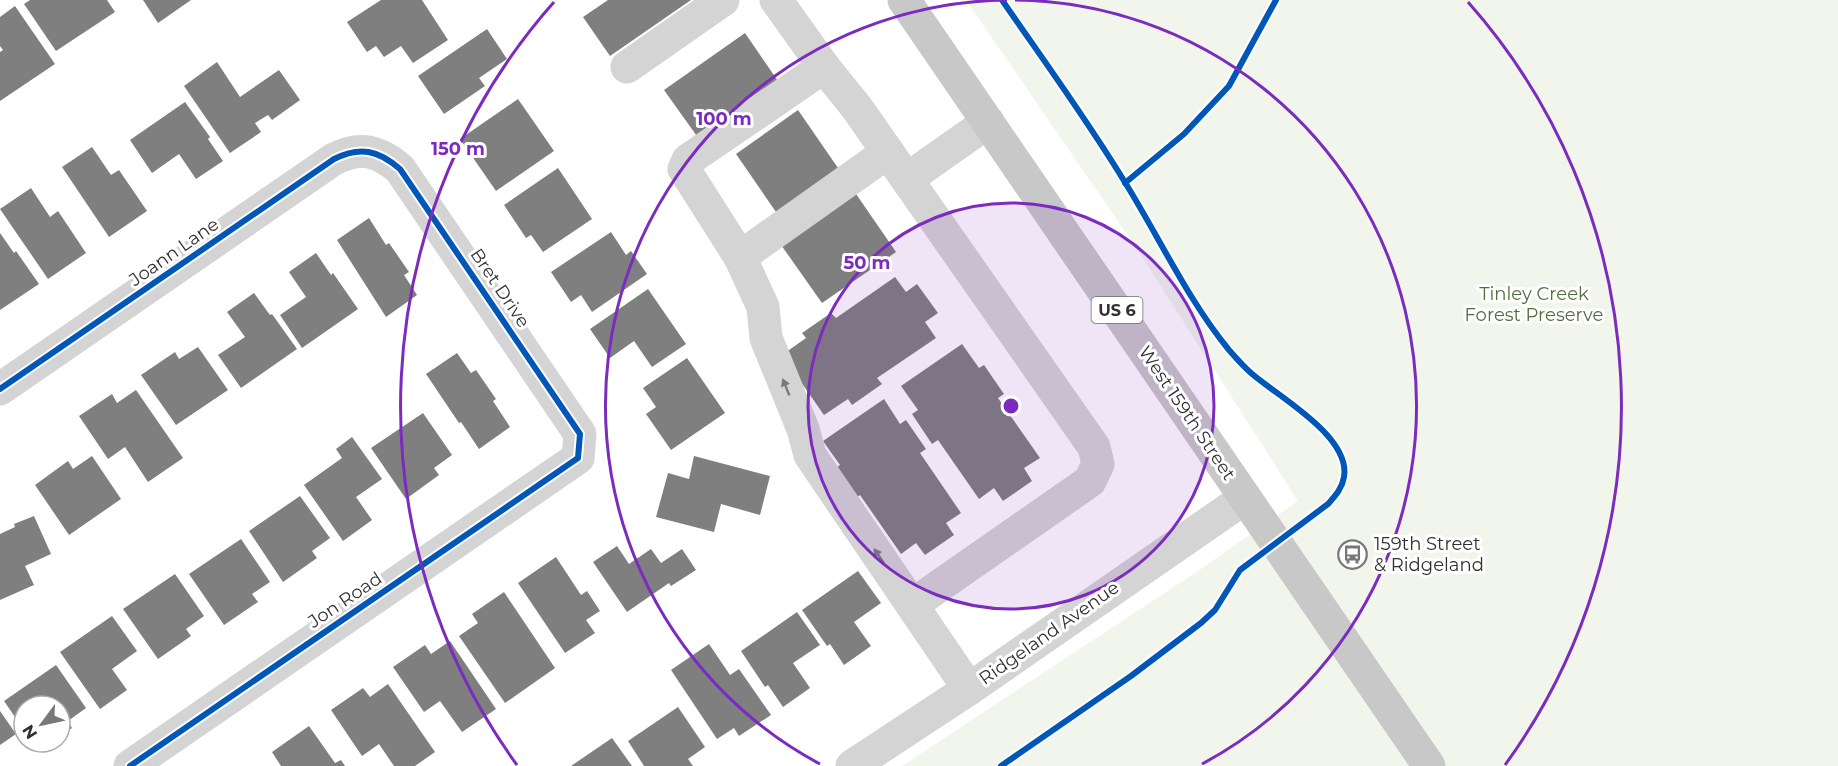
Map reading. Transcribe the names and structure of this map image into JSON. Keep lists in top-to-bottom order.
{
  "streets": {
    "main road": ["US 6", "West 159th Street"],
    "street": [
      "Joann Lane",
      "Bret Drive",
      "Jon Road",
      "Ridgeland Avenue"
    ]
  },
  "crossings": [
    ["Joann Lane", "Bret Drive"],
    ["Bret Drive", "Jon Road"],
    ["West 159th Street", "Ridgeland Avenue"]
  ],
  "parks": ["Tinley Creek Forest Preserve"],
  "places": {
    "bus stop": ["159th Street & Ridgeland"]
  },
  "north": "bottom left",
  "rings": ["100 m", "150 m", "50 m"]
}
